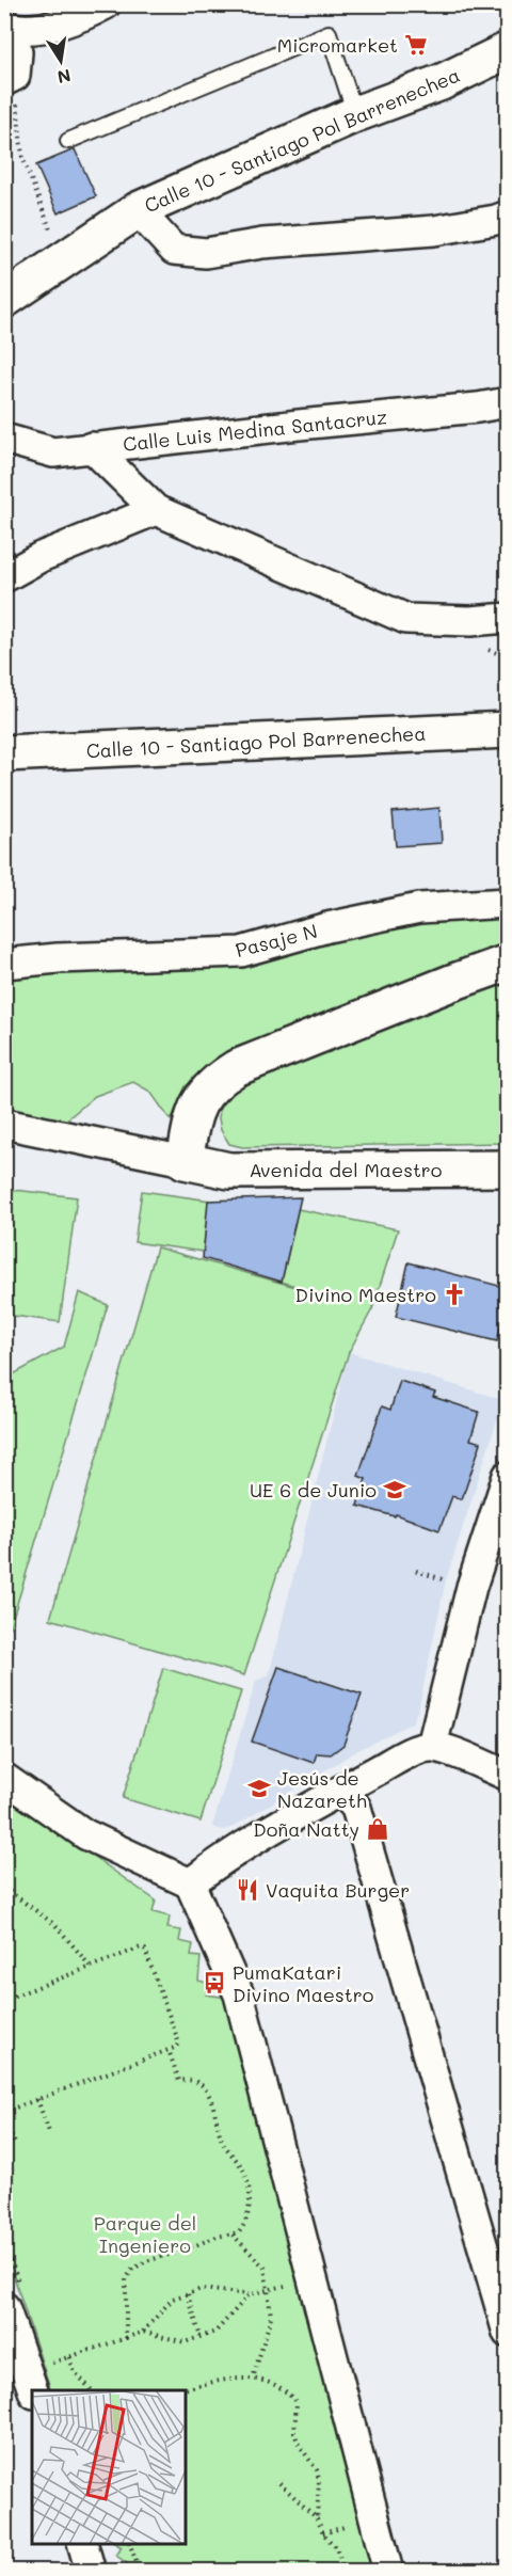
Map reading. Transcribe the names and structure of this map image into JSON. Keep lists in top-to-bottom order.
{
  "streets": {
    "main road": ["Calle 10 - Santiago Pol Barrenechea", "Avenida del Maestro"],
    "street": ["Calle Luis Medina Santacruz", "Pasaje N"]
  },
  "parks": ["Parque del Ingeniero"],
  "places": {
    "supermarket": ["Micromarket"],
    "church": ["Divino Maestro"],
    "school or university": ["UE 6 de Junio", "Jesús de Nazareth"],
    "shop": ["Doña Natty"],
    "restaurant": ["Vaquita Burger"],
    "bus stop": ["PumaKatari Divino Maestro"]
  },
  "north": "bottom"
}
